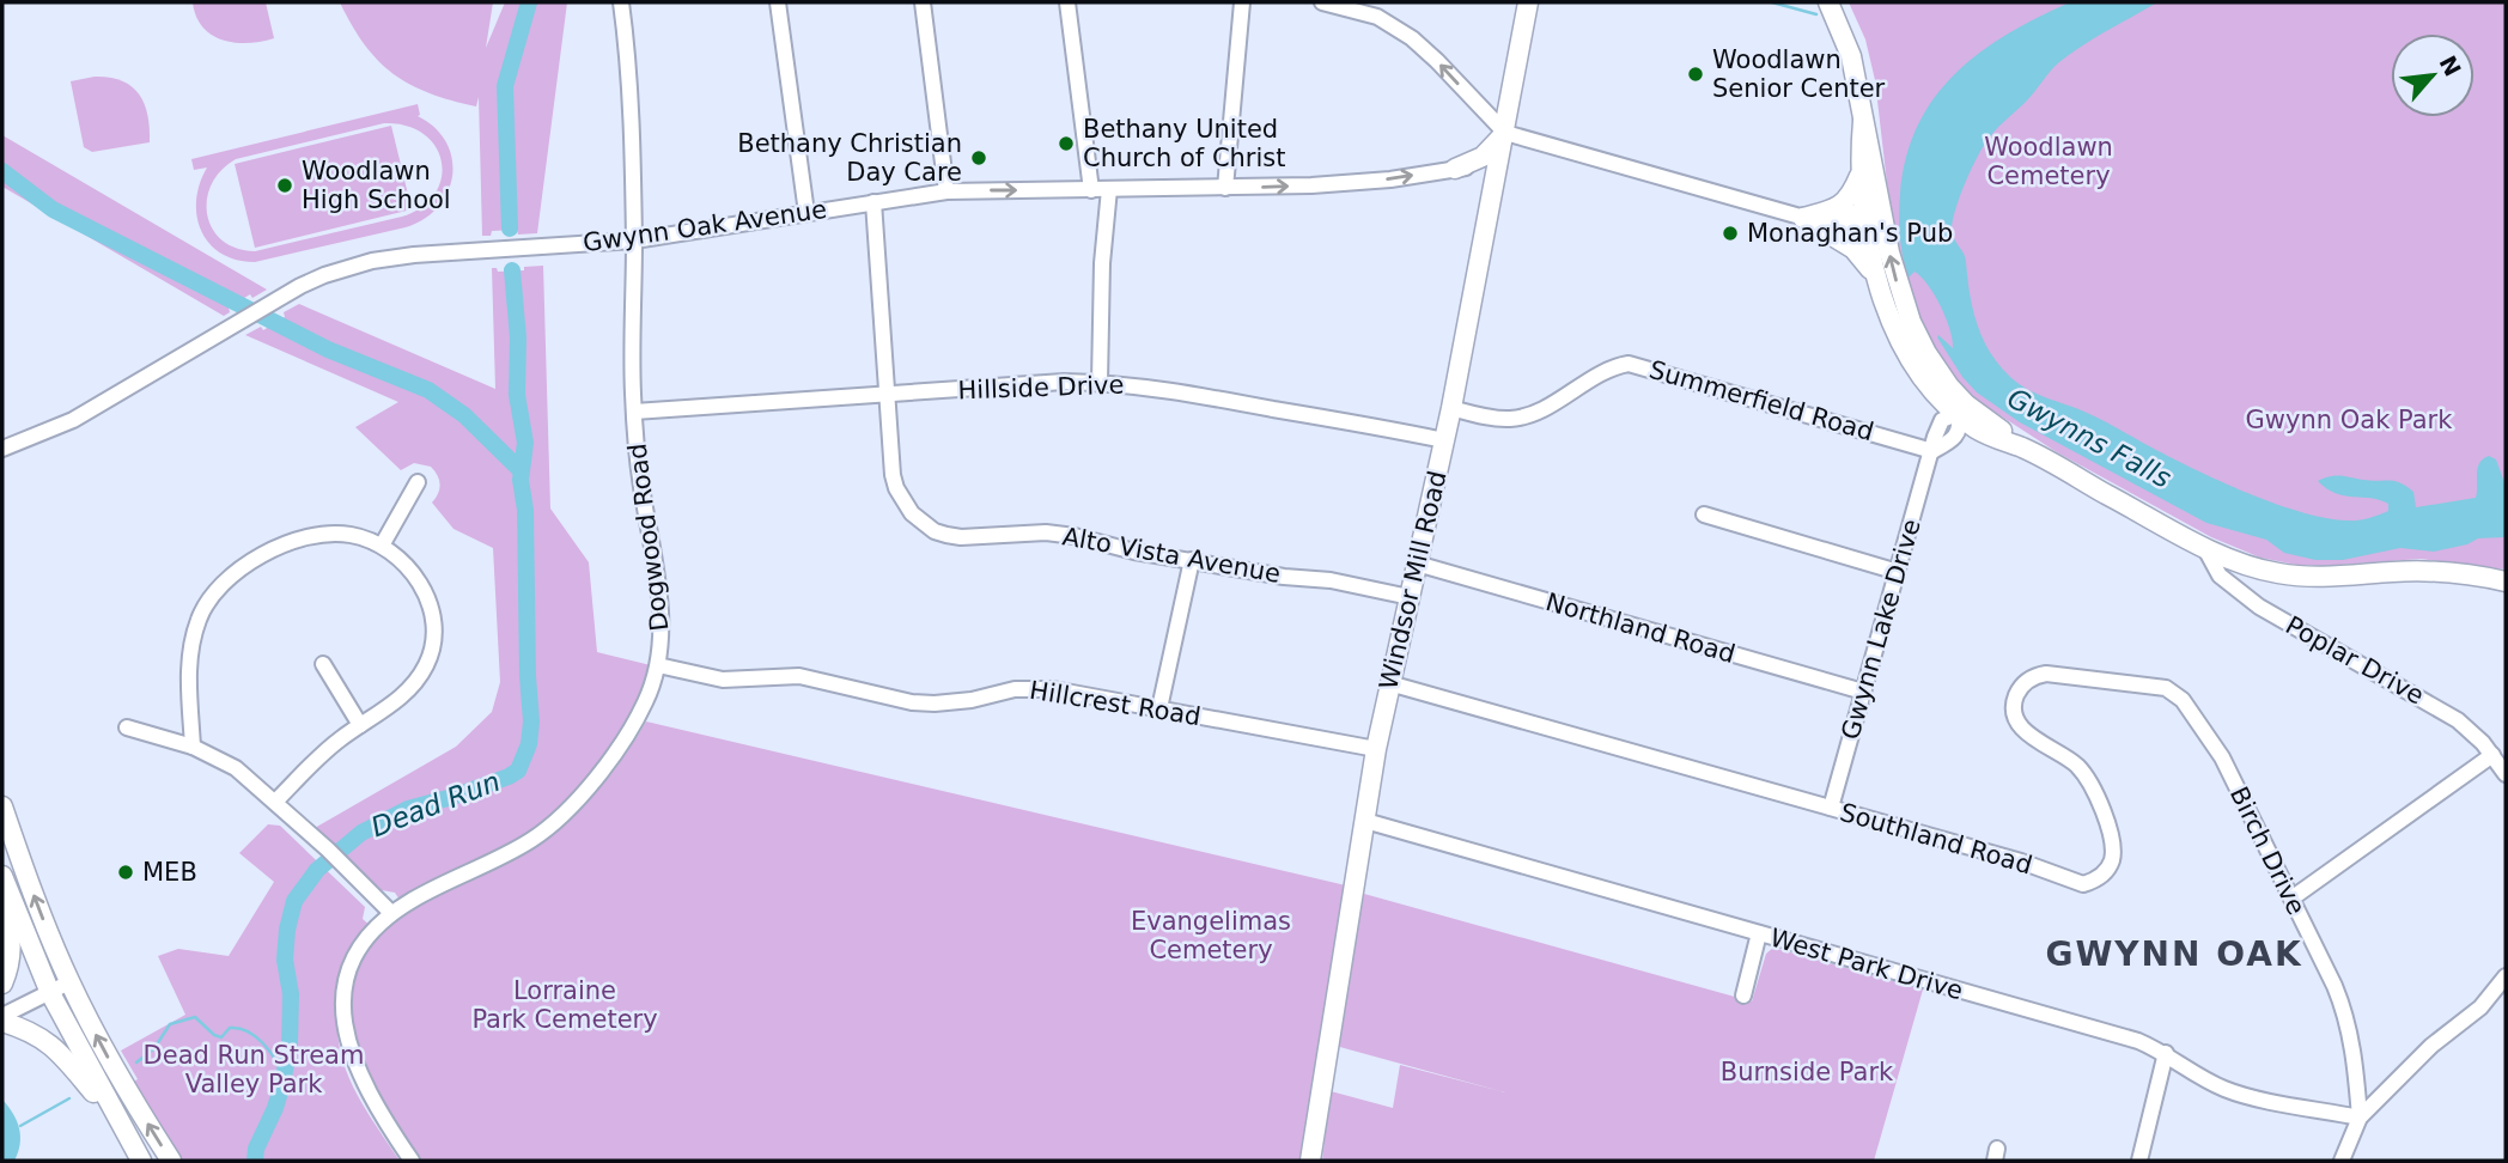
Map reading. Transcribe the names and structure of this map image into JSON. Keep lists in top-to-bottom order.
{
  "streets": {
    "main road": ["Windsor Mill Road"],
    "street": [
      "Gwynn Oak Avenue",
      "Hillside Drive",
      "Summerfield Road",
      "Dogwood Road",
      "Alto Vista Avenue",
      "Northland Road",
      "Gwynn Lake Drive",
      "Poplar Drive",
      "Hillcrest Road",
      "Southland Road",
      "Birch Drive",
      "West Park Drive"
    ]
  },
  "crossings": [
    ["Gwynn Oak Avenue", "Dogwood Road"],
    ["Gwynn Oak Avenue", "Alto Vista Avenue"],
    ["Gwynn Oak Avenue", "Windsor Mill Road"],
    ["Hillside Drive", "Dogwood Road"],
    ["Hillside Drive", "Alto Vista Avenue"],
    ["Hillside Drive", "Windsor Mill Road"],
    ["Summerfield Road", "Windsor Mill Road"],
    ["Summerfield Road", "Gwynn Lake Drive"],
    ["Dogwood Road", "Hillcrest Road"],
    ["Alto Vista Avenue", "Windsor Mill Road"],
    ["Windsor Mill Road", "Northland Road"],
    ["Windsor Mill Road", "Hillcrest Road"],
    ["Windsor Mill Road", "Southland Road"],
    ["Windsor Mill Road", "West Park Drive"],
    ["Northland Road", "Gwynn Lake Drive"],
    ["Gwynn Lake Drive", "Southland Road"],
    ["Southland Road", "Birch Drive"],
    ["Birch Drive", "West Park Drive"]
  ],
  "districts": ["GWYNN OAK"],
  "water": ["Gwynns Falls", "Dead Run"],
  "parks": [
    "Woodlawn Cemetery",
    "Gwynn Oak Park",
    "Evangelimas Cemetery",
    "Lorraine Park Cemetery",
    "Dead Run Stream Valley Park",
    "Burnside Park"
  ],
  "places": [
    "Woodlawn Senior Center",
    "Bethany United Church of Christ",
    "Bethany Christian Day Care",
    "Woodlawn High School",
    "Monaghan's Pub",
    "MEB"
  ],
  "north": "top right"
}
